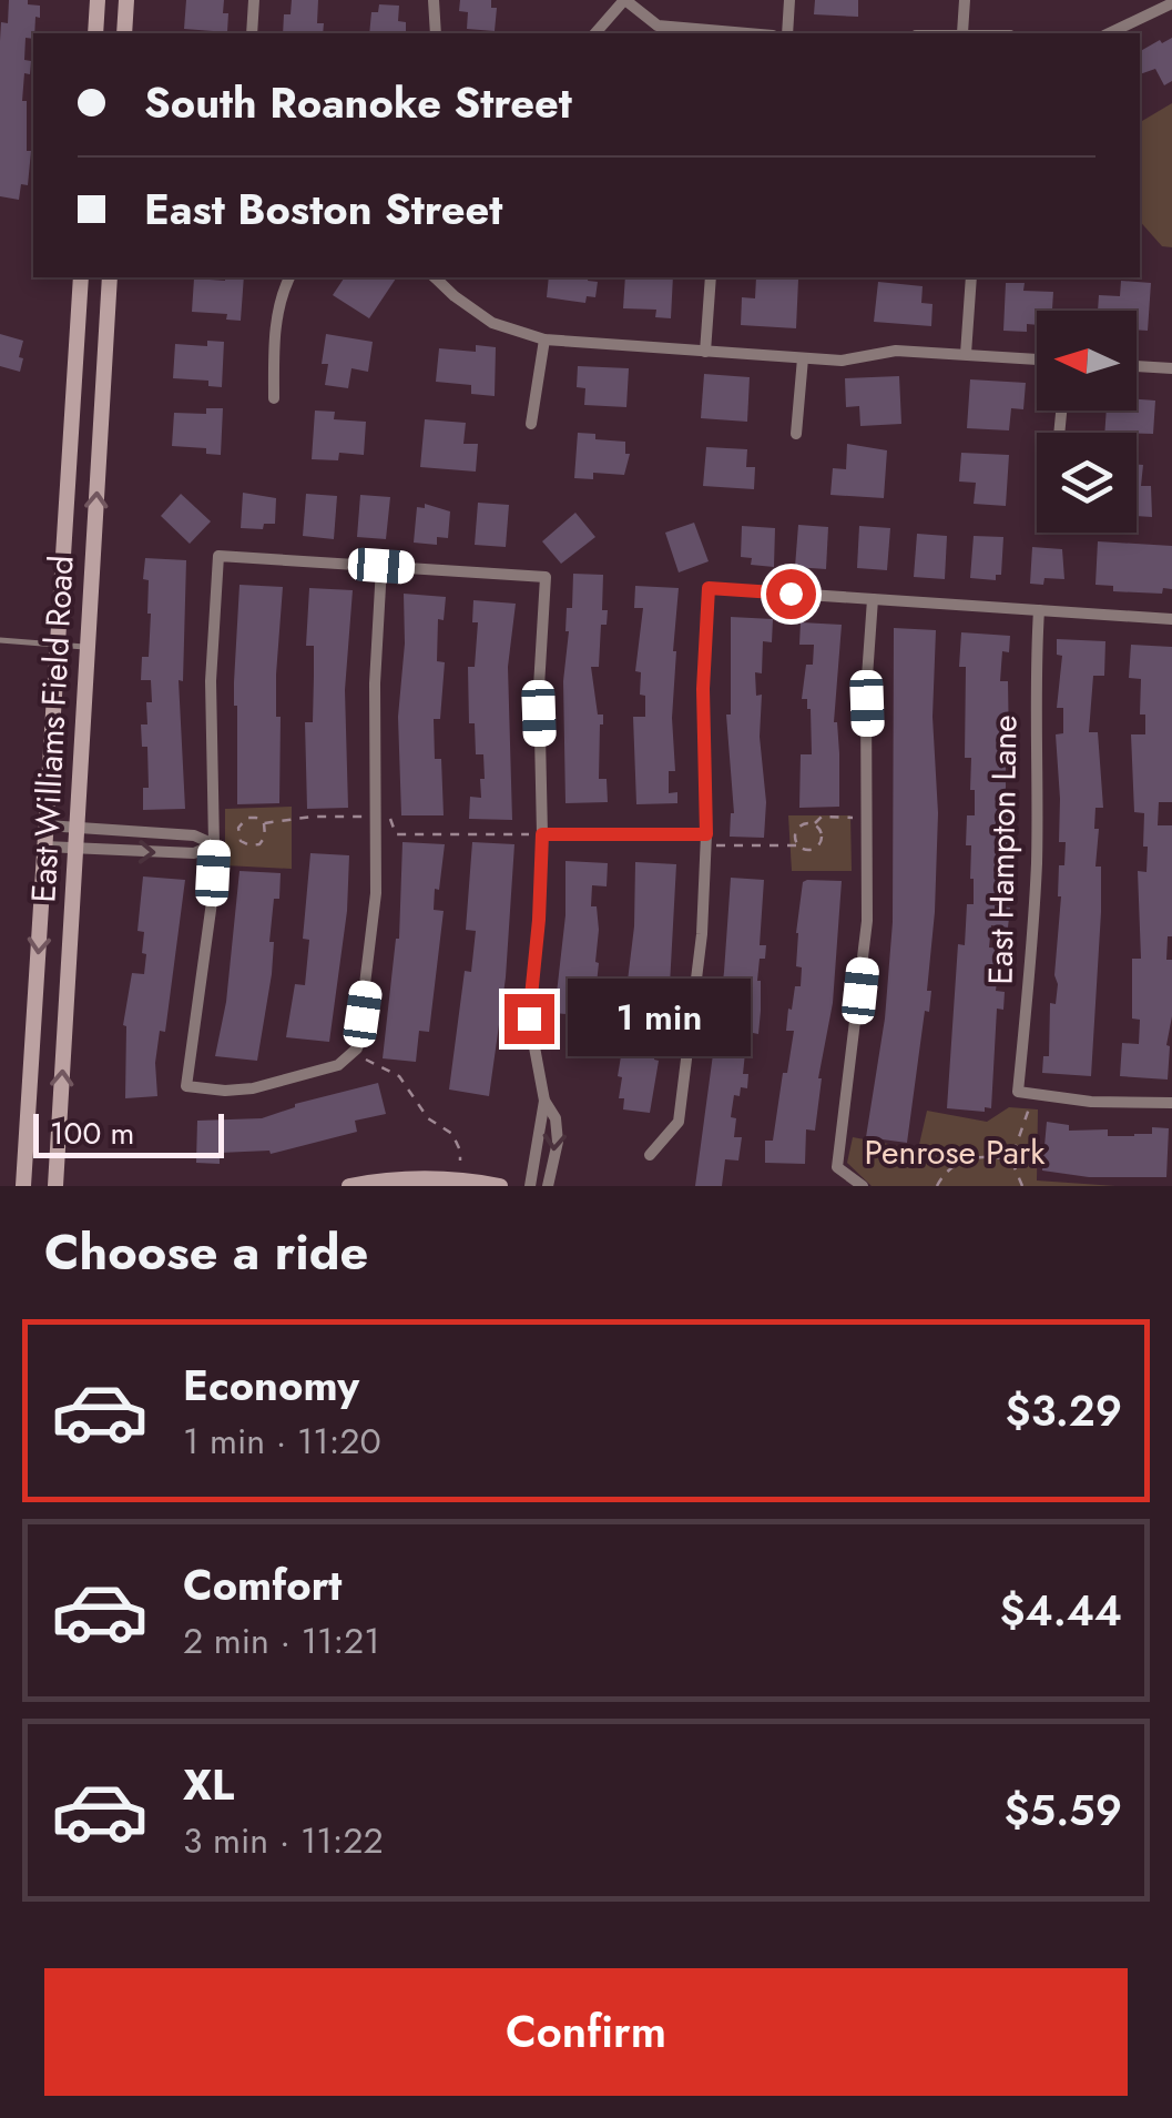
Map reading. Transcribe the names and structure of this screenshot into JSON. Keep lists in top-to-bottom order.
{
  "streets": {
    "main road": ["East Williams Field Road"],
    "street": ["East Hampton Lane"]
  },
  "parks": ["Penrose Park"],
  "scale_bar": "100 m",
  "north": "left",
  "page": {
    "banner": ["South Roanoke Street", "East Boston Street"],
    "bubble": "1 min",
    "scale": "100 m",
    "heading": "Choose a ride",
    "list": [
      {
        "name": "Economy",
        "note": "1 min · 11:20",
        "value": "$3.29"
      },
      {
        "name": "Comfort",
        "note": "2 min · 11:21",
        "value": "$4.44"
      },
      {
        "name": "XL",
        "note": "3 min · 11:22",
        "value": "$5.59"
      }
    ],
    "buttons": "Confirm"
  }
}
